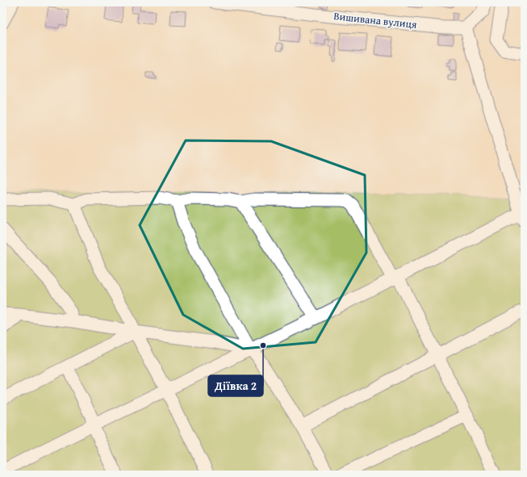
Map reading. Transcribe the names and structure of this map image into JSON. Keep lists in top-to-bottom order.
{
  "streets": {
    "street": ["Вишивана вулиця"]
  },
  "places": ["Діївка 2"]
}
